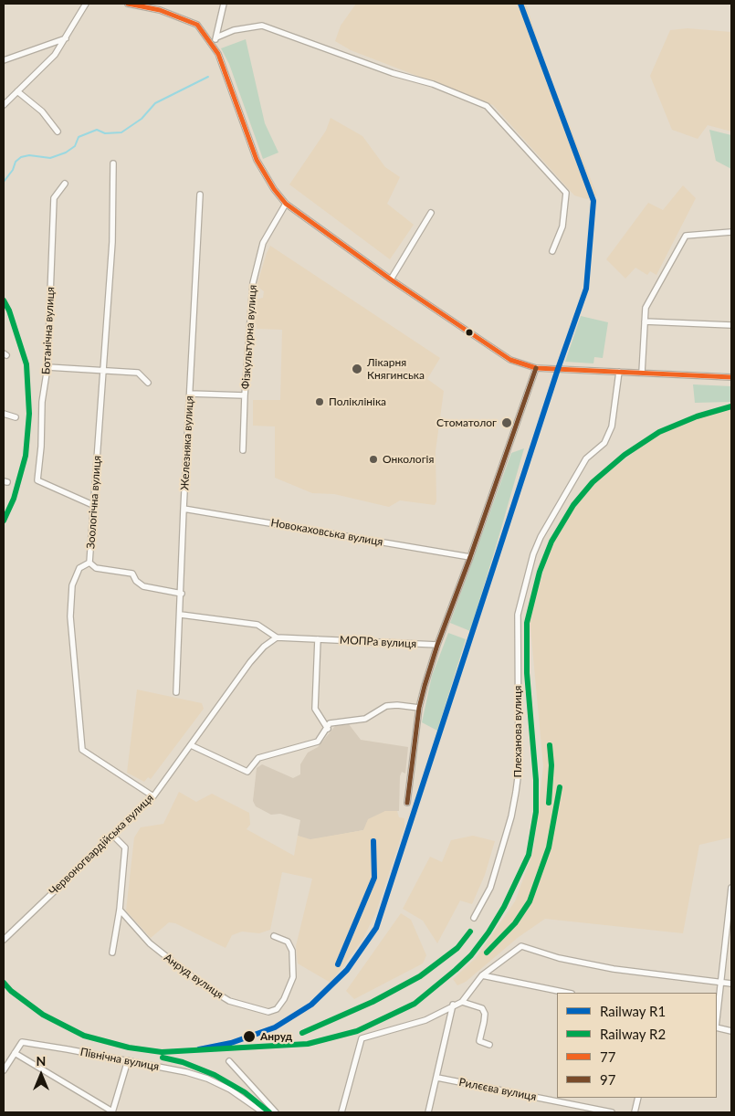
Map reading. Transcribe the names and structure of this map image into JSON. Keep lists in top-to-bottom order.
{
  "streets": {
    "street": [
      "Ботанічна вулиця",
      "Фізкультурна вулиця",
      "Железняка вулиця",
      "Зоологічна вулиця",
      "Новокаховська вулиця",
      "МОПРа вулиця",
      "Плеханова вулиця",
      "Червоногвардійська вулиця",
      "Анруд вулиця",
      "Північна вулиця",
      "Рилєєва вулиця"
    ]
  },
  "crossings": [
    ["Ботанічна вулиця", "Зоологічна вулиця"],
    ["Железняка вулиця", "Новокаховська вулиця"],
    ["Железняка вулиця", "МОПРа вулиця"],
    ["Зоологічна вулиця", "Червоногвардійська вулиця"],
    ["МОПРа вулиця", "Червоногвардійська вулиця"]
  ],
  "places": [
    "Лікарня Княгинська",
    "Поліклініка",
    "Стоматолог",
    "Онкологія",
    "Анруд"
  ],
  "lines": [
    "rail line R1",
    "transit line 77",
    "rail line R2",
    "transit line 97"
  ],
  "legend": [
    "Railway R1",
    "Railway R2",
    "77",
    "97"
  ],
  "north": "top"
}
